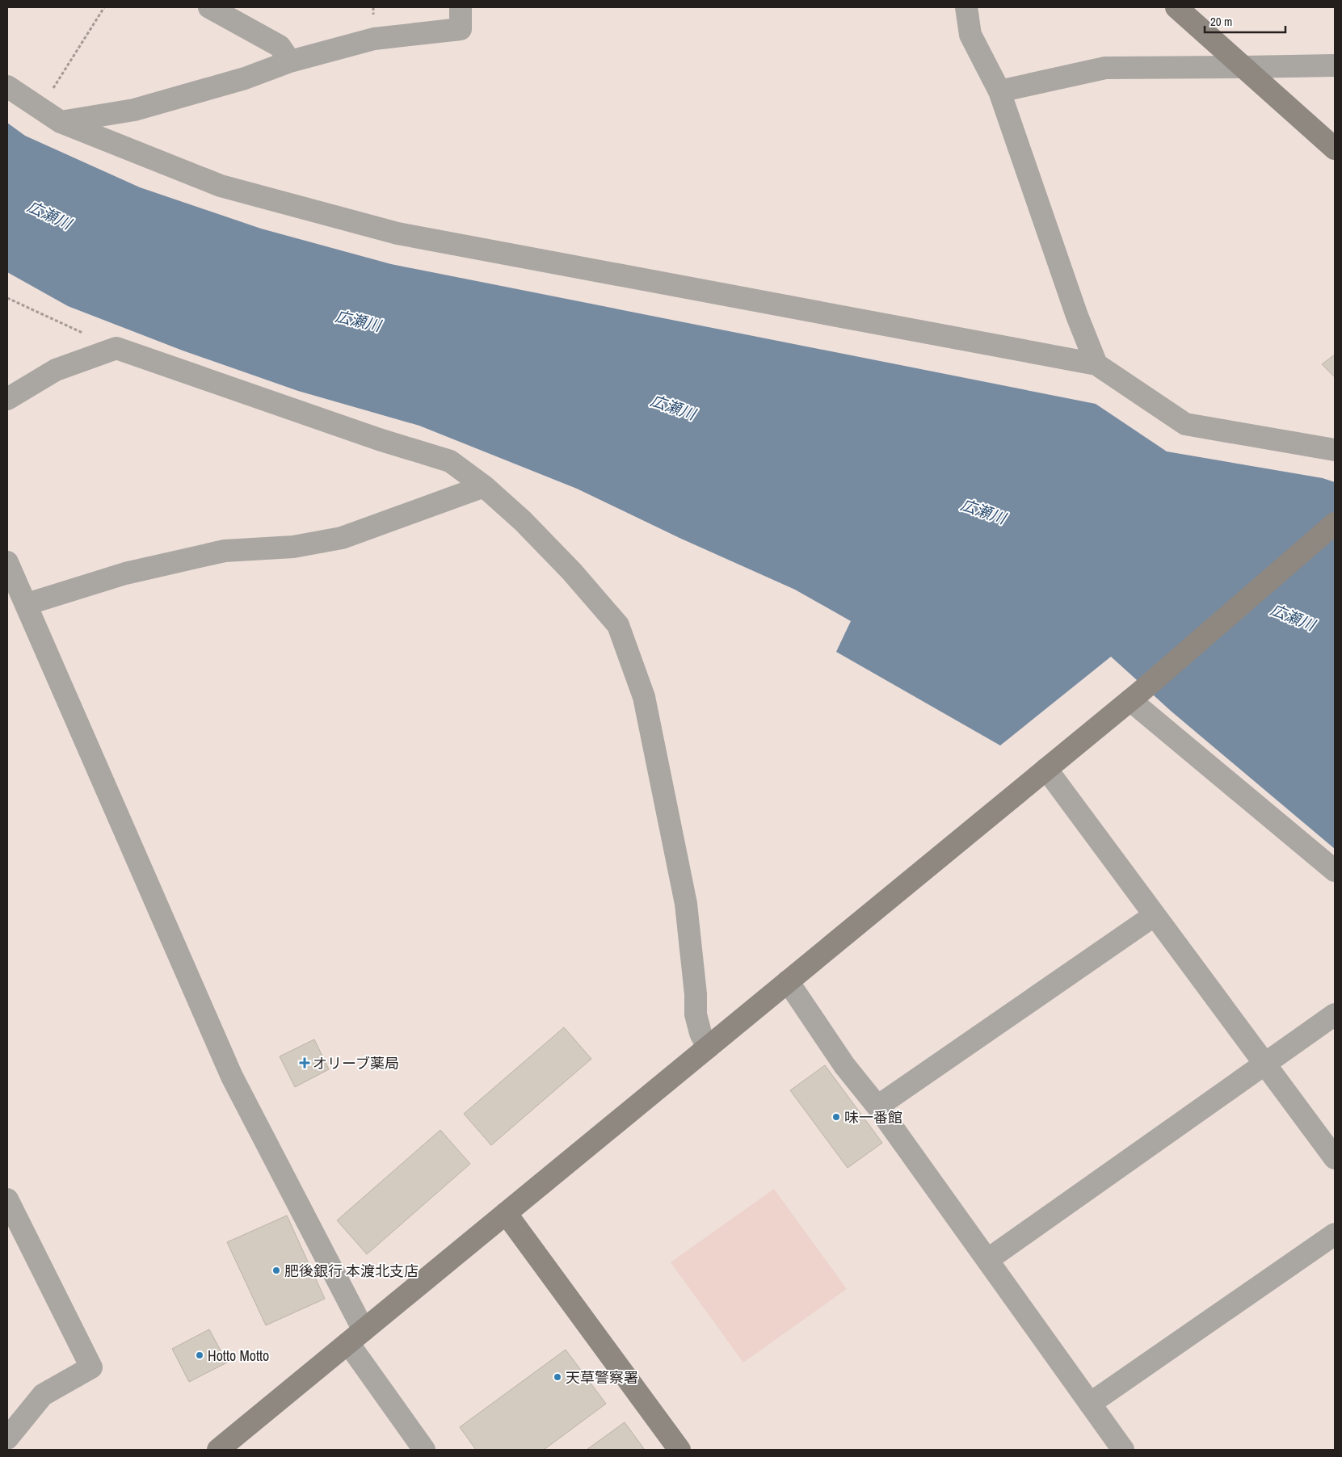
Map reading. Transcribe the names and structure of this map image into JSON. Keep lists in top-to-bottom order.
{
  "water": ["広瀬川"],
  "places": {
    "health": ["オリーブ薬局"],
    "other": [
      "味一番館",
      "肥後銀行 本渡北支店",
      "Hotto Motto",
      "天草警察署"
    ]
  },
  "scale_bar": "20 m"
}
